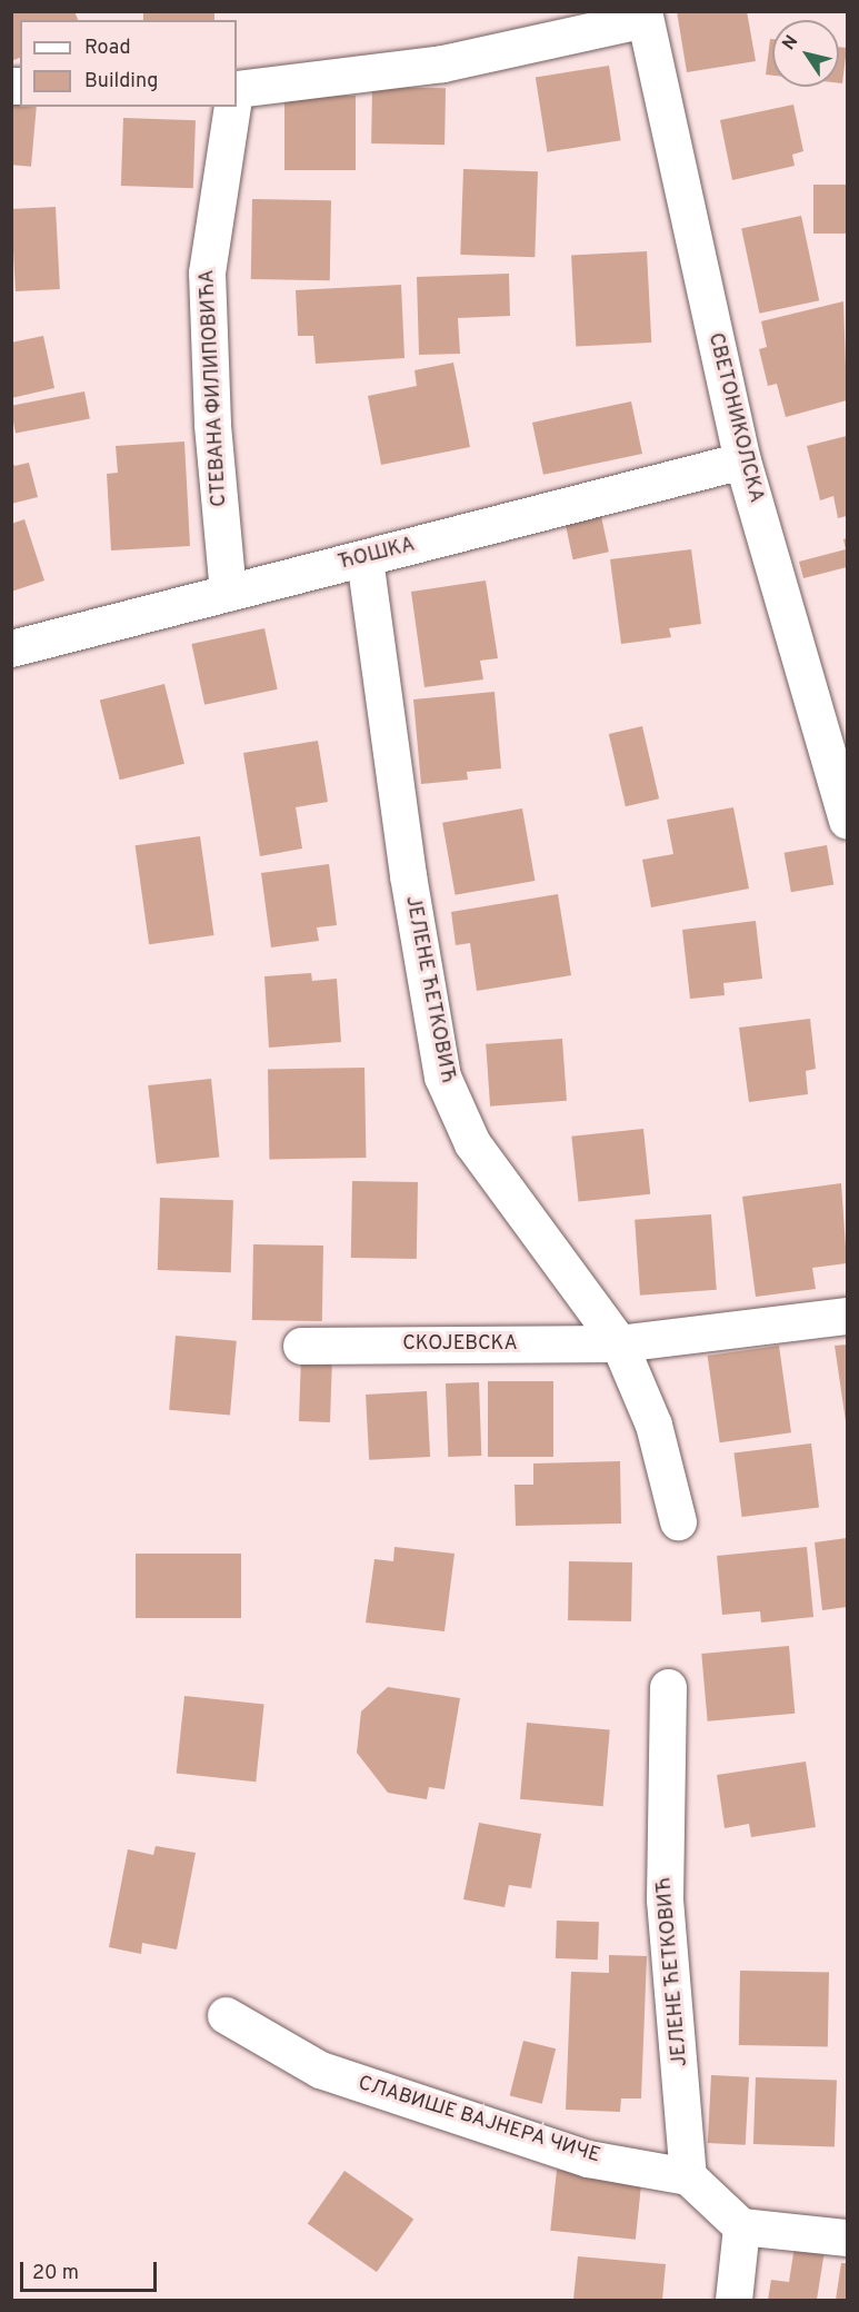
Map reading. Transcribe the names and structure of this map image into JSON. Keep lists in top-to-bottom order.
{
  "streets": {
    "street": [
      "СТЕВАНА ФИЛИПОВИЋА",
      "СВЕТОНИКОЛСКА",
      "ЋОШКА",
      "ЈЕЛЕНЕ ЋЕТКОВИЋ",
      "СКОЈЕВСКА",
      "СЛАВИШЕ ВАЈНЕРА ЧИЧЕ"
    ]
  },
  "crossings": [
    ["СТЕВАНА ФИЛИПОВИЋА", "ЋОШКА"],
    ["СВЕТОНИКОЛСКА", "ЋОШКА"],
    ["ЋОШКА", "ЈЕЛЕНЕ ЋЕТКОВИЋ"],
    ["ЈЕЛЕНЕ ЋЕТКОВИЋ", "СКОЈЕВСКА"],
    ["ЈЕЛЕНЕ ЋЕТКОВИЋ", "СЛАВИШЕ ВАЈНЕРА ЧИЧЕ"]
  ],
  "legend": ["Road", "Building"],
  "scale_bar": "20 m",
  "north": "top left"
}
